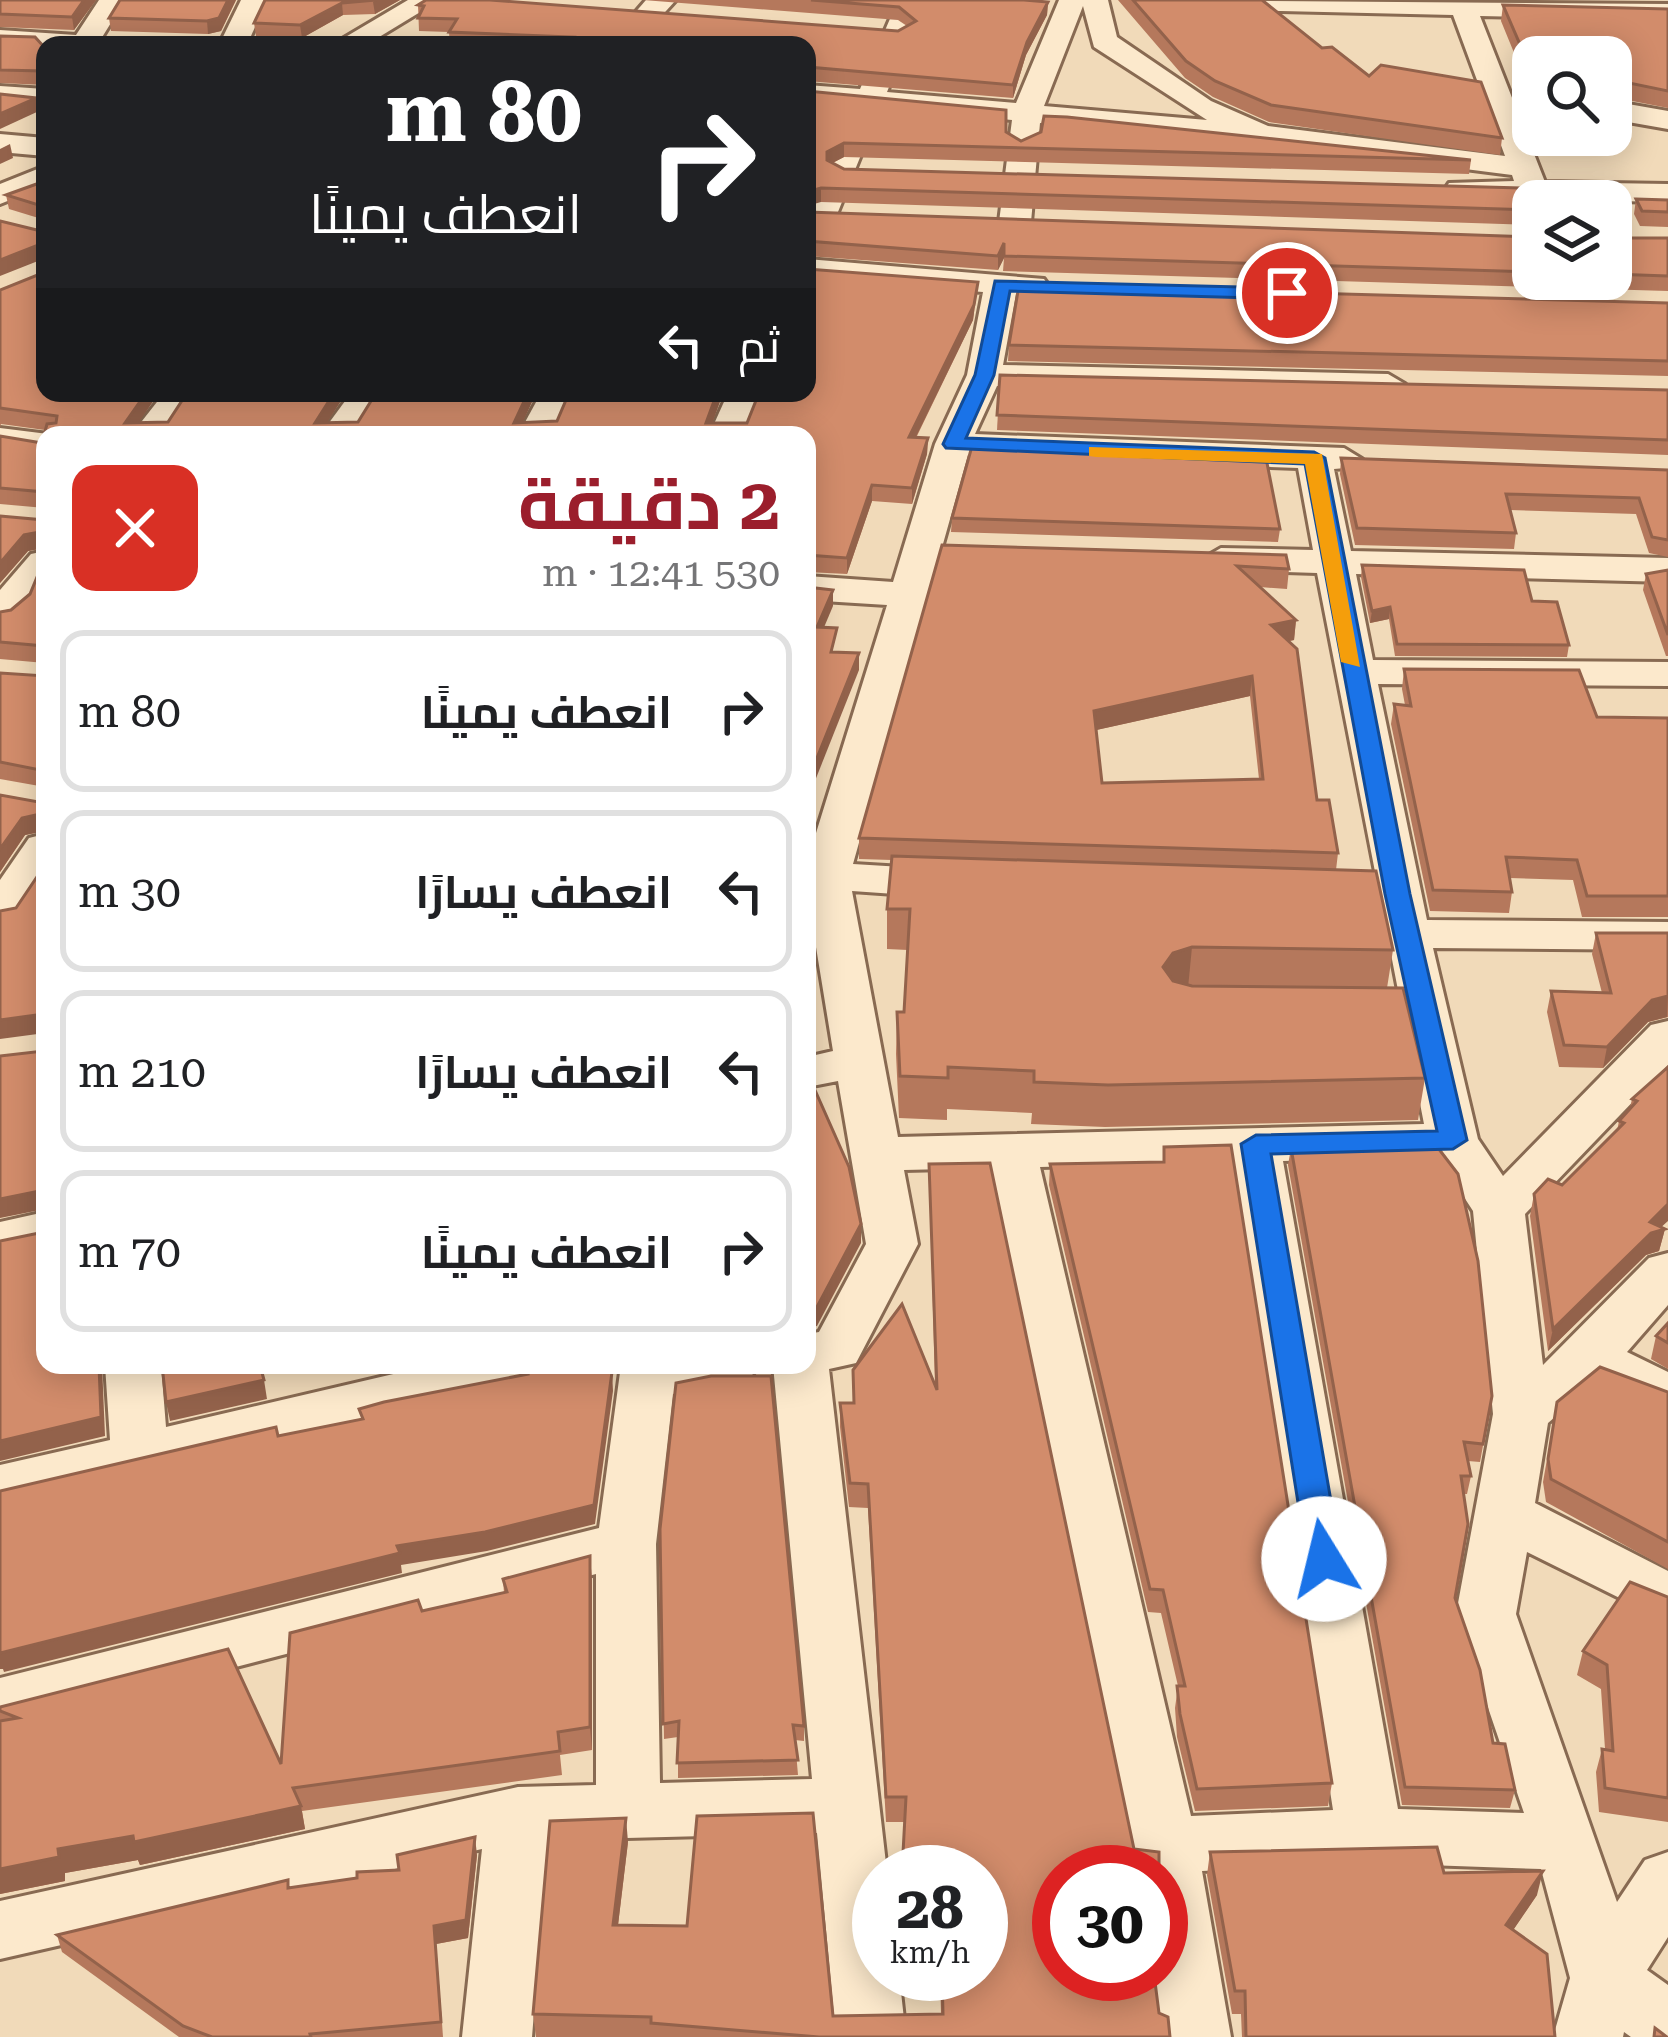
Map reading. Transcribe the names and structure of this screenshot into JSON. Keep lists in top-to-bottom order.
{
  "page": {
    "turn": ["80 m", "انعطف يمينًا"],
    "then": "ثم",
    "heading": ["2 دقيقة", "530 m · 12:41"],
    "list": [
      {
        "name": "انعطف يمينًا",
        "value": "80 m"
      },
      {
        "name": "انعطف يسارًا",
        "value": "30 m"
      },
      {
        "name": "انعطف يسارًا",
        "value": "210 m"
      },
      {
        "name": "انعطف يمينًا",
        "value": "70 m"
      }
    ],
    "speed": "28 km/h",
    "limit": "30"
  }
}
